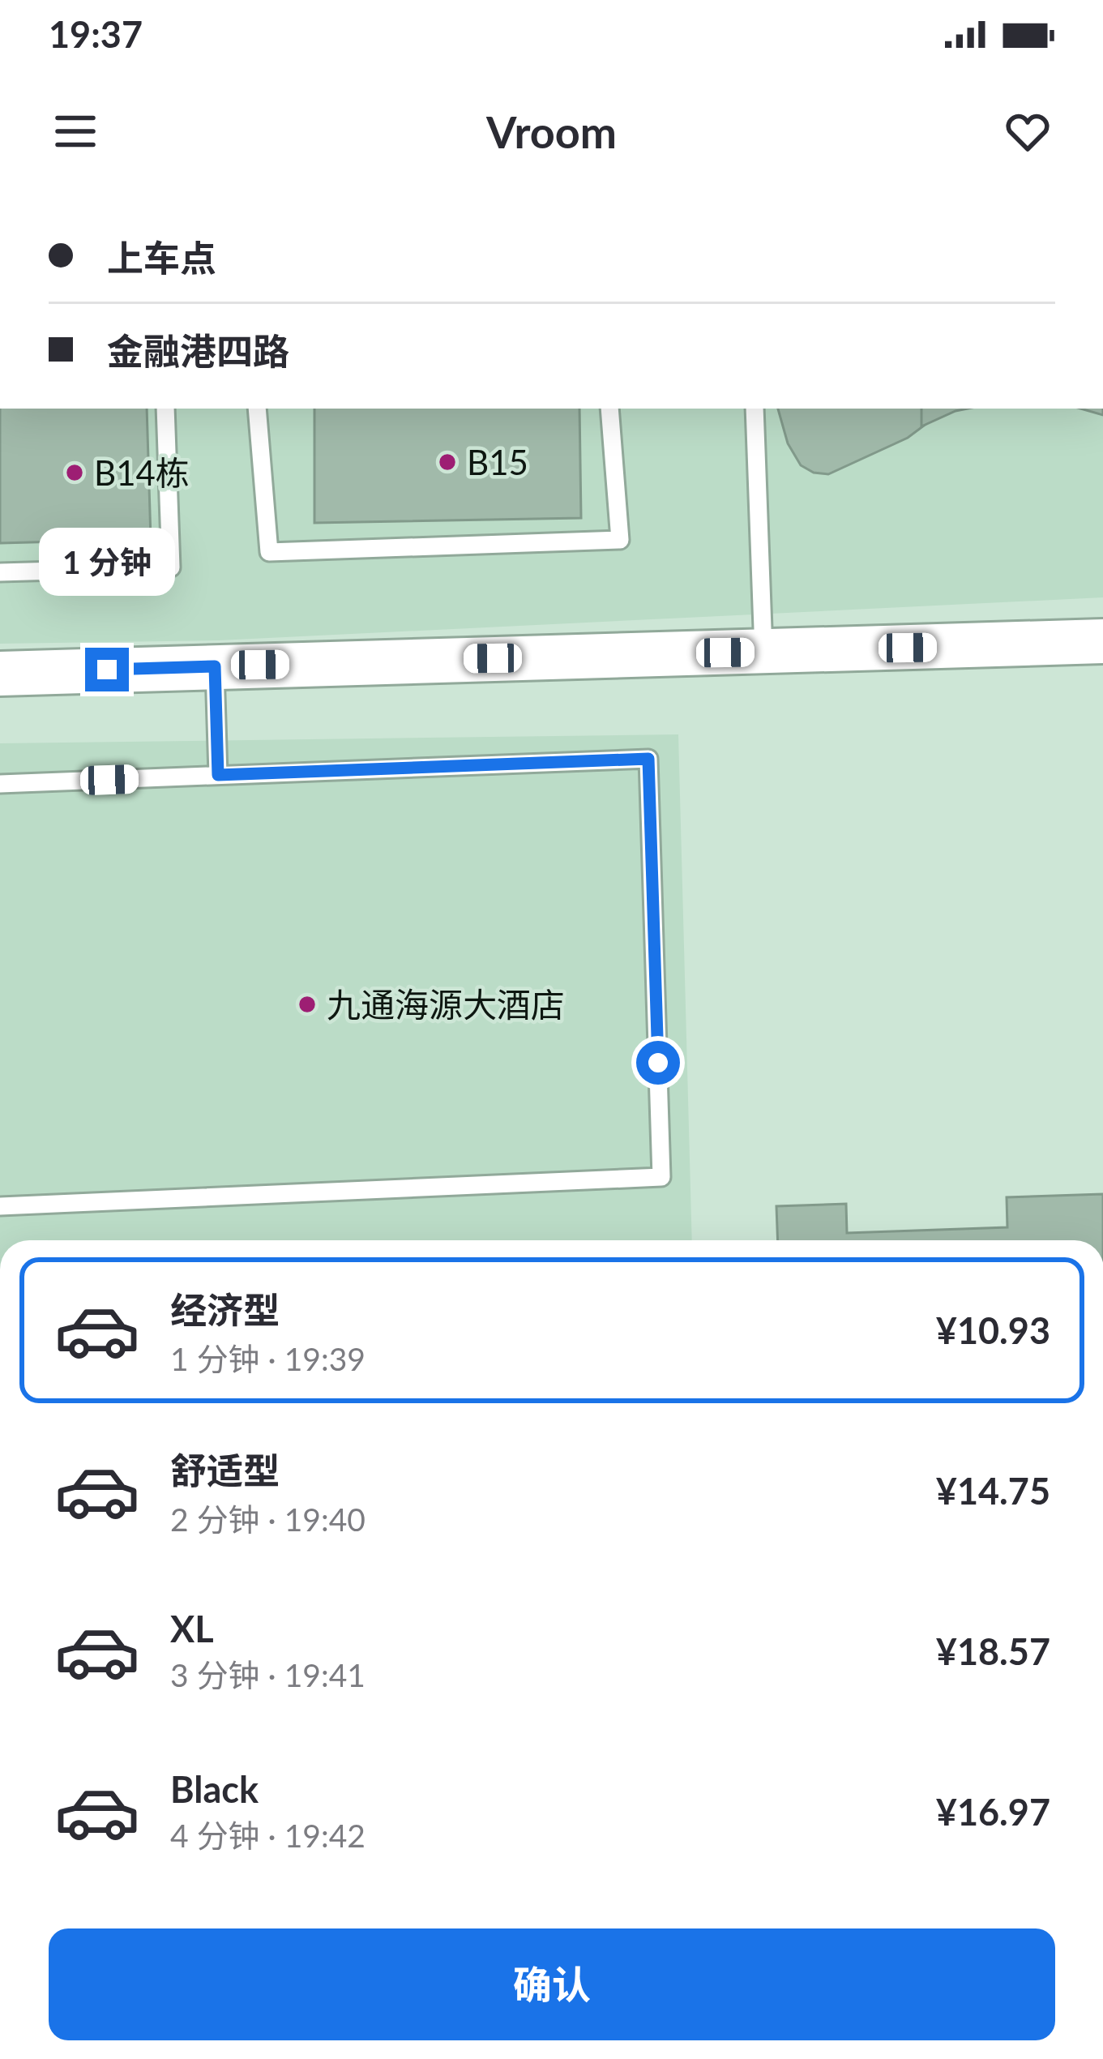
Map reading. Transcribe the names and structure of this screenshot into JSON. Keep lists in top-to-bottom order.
{
  "places": ["B15", "B14栋", "九通海源大酒店"],
  "page": {
    "status": "19:37",
    "header": "Vroom",
    "banner": ["上车点", "金融港四路"],
    "bubble": "1 分钟",
    "list": [
      {
        "name": "经济型",
        "note": "1 分钟 · 19:39",
        "value": "¥10.93"
      },
      {
        "name": "舒适型",
        "note": "2 分钟 · 19:40",
        "value": "¥14.75"
      },
      {
        "name": "XL",
        "note": "3 分钟 · 19:41",
        "value": "¥18.57"
      },
      {
        "name": "Black",
        "note": "4 分钟 · 19:42",
        "value": "¥16.97"
      }
    ],
    "buttons": "确认"
  }
}
